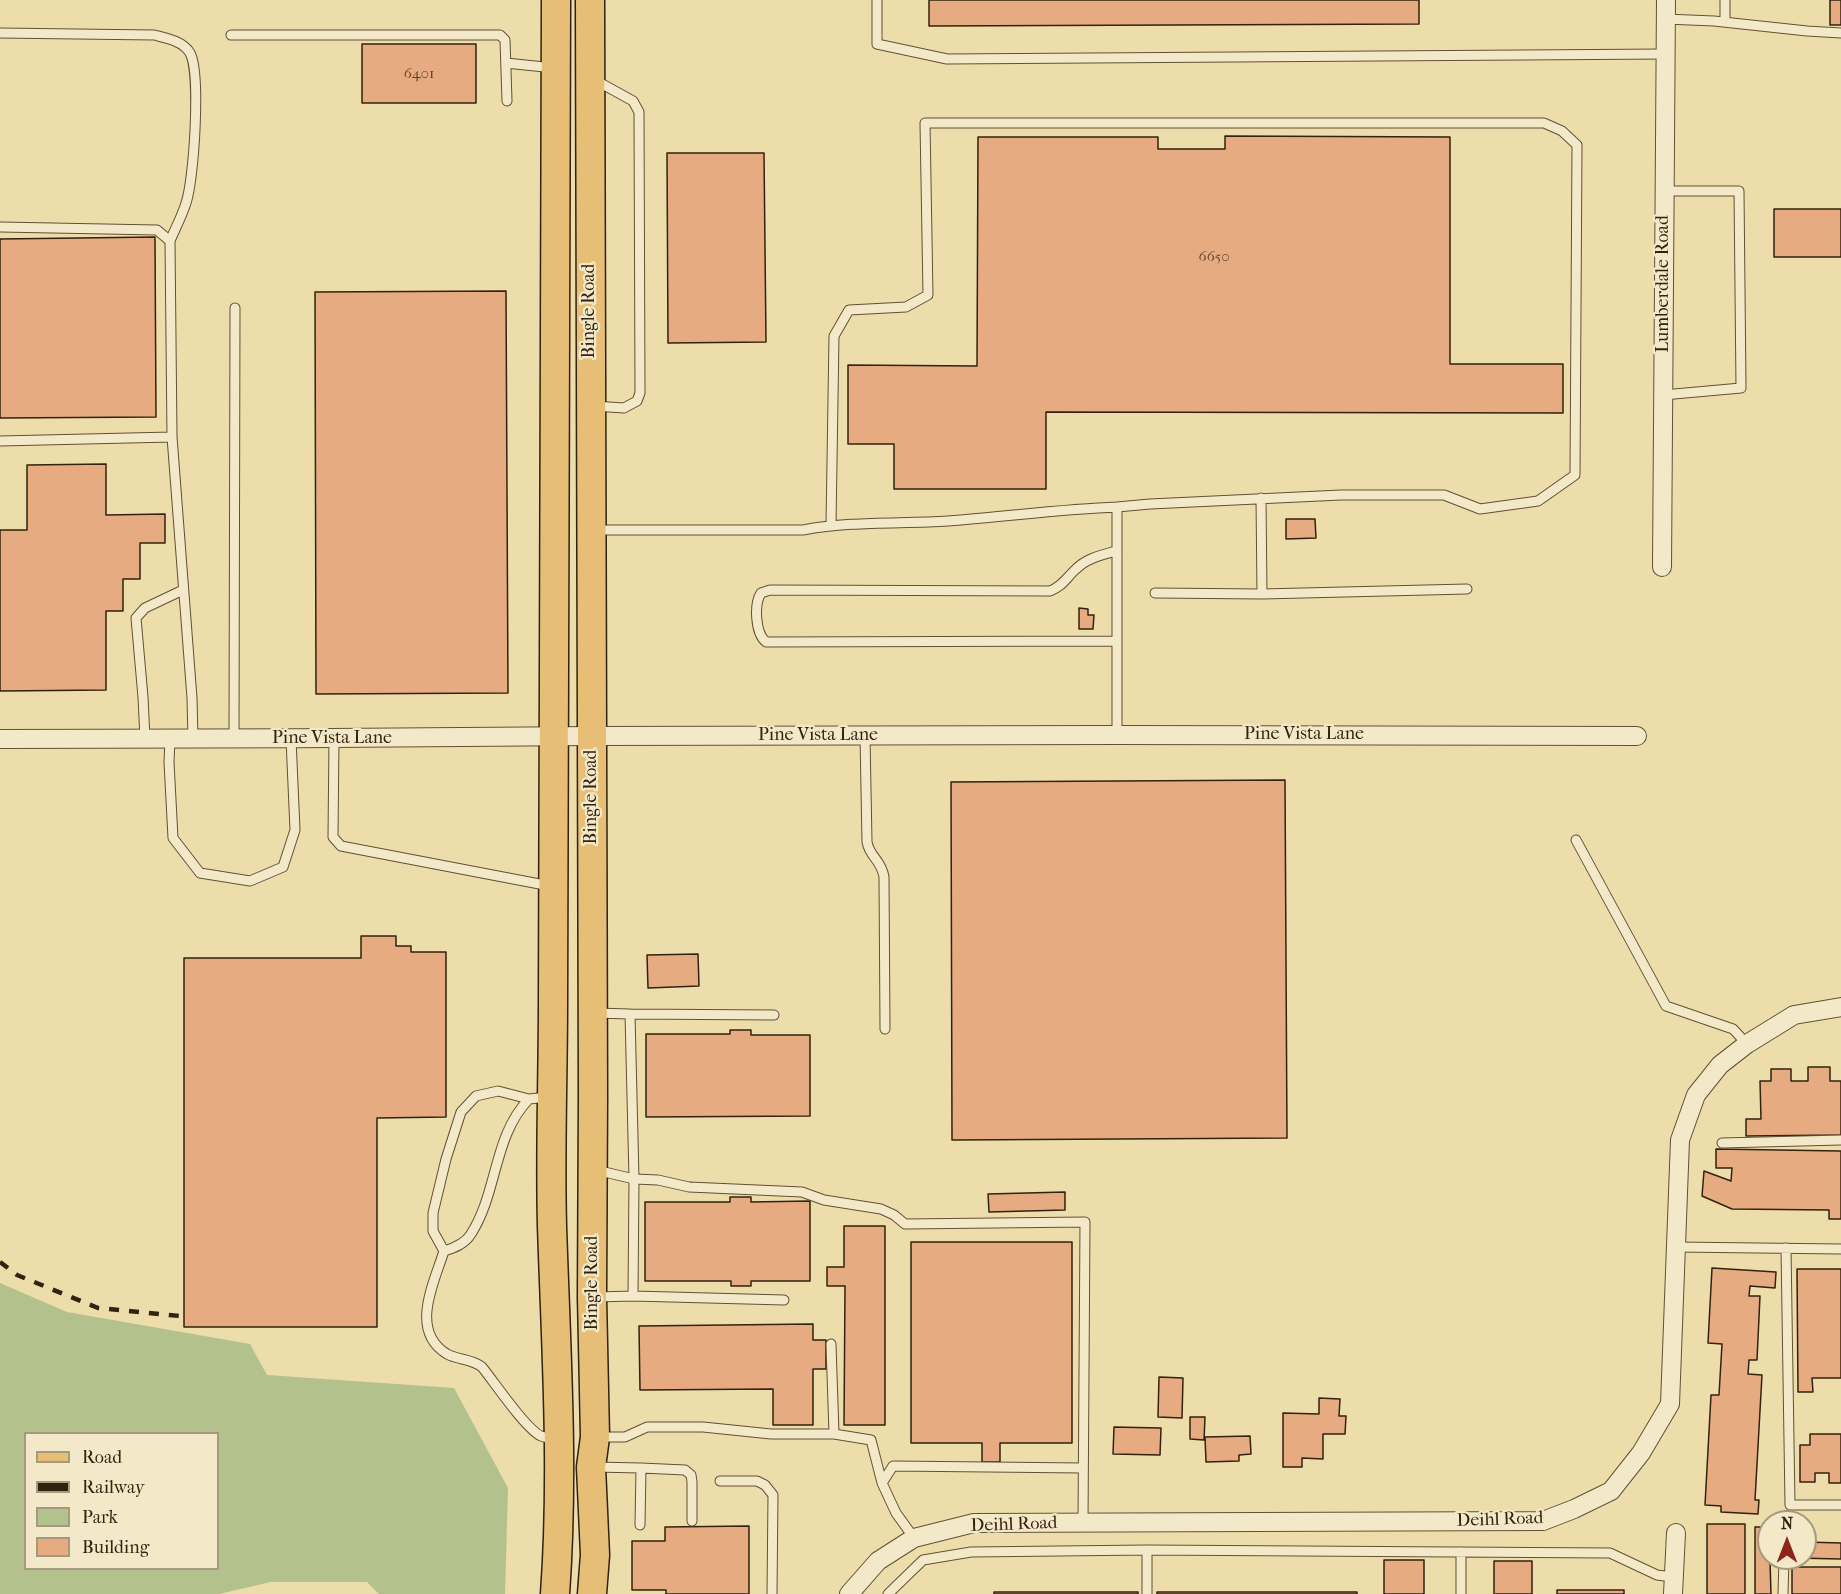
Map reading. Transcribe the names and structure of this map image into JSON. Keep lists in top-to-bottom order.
{
  "streets": {
    "main road": ["Bingle Road"],
    "street": ["Lumberdale Road", "Pine Vista Lane", "Deihl Road"]
  },
  "crossings": [
    ["Bingle Road", "Pine Vista Lane"]
  ],
  "house_numbers": ["6401", "6650"],
  "legend": [
    "Road",
    "Railway",
    "Park",
    "Building"
  ],
  "north": "top"
}
